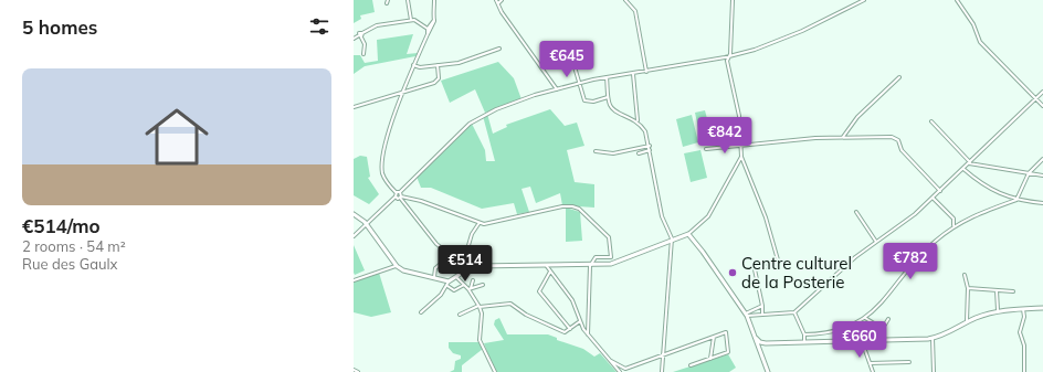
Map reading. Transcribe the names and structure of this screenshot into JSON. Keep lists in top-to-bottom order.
{
  "places": ["Centre culturel de la Posterie"],
  "page": {
    "heading": "5 homes",
    "price": [
      "€645",
      "€842",
      "€782",
      "€514",
      "€660"
    ],
    "list": [
      {
        "name": "€514/mo",
        "note": "2 rooms · 54 m² · Rue des Gaulx"
      }
    ]
  }
}
